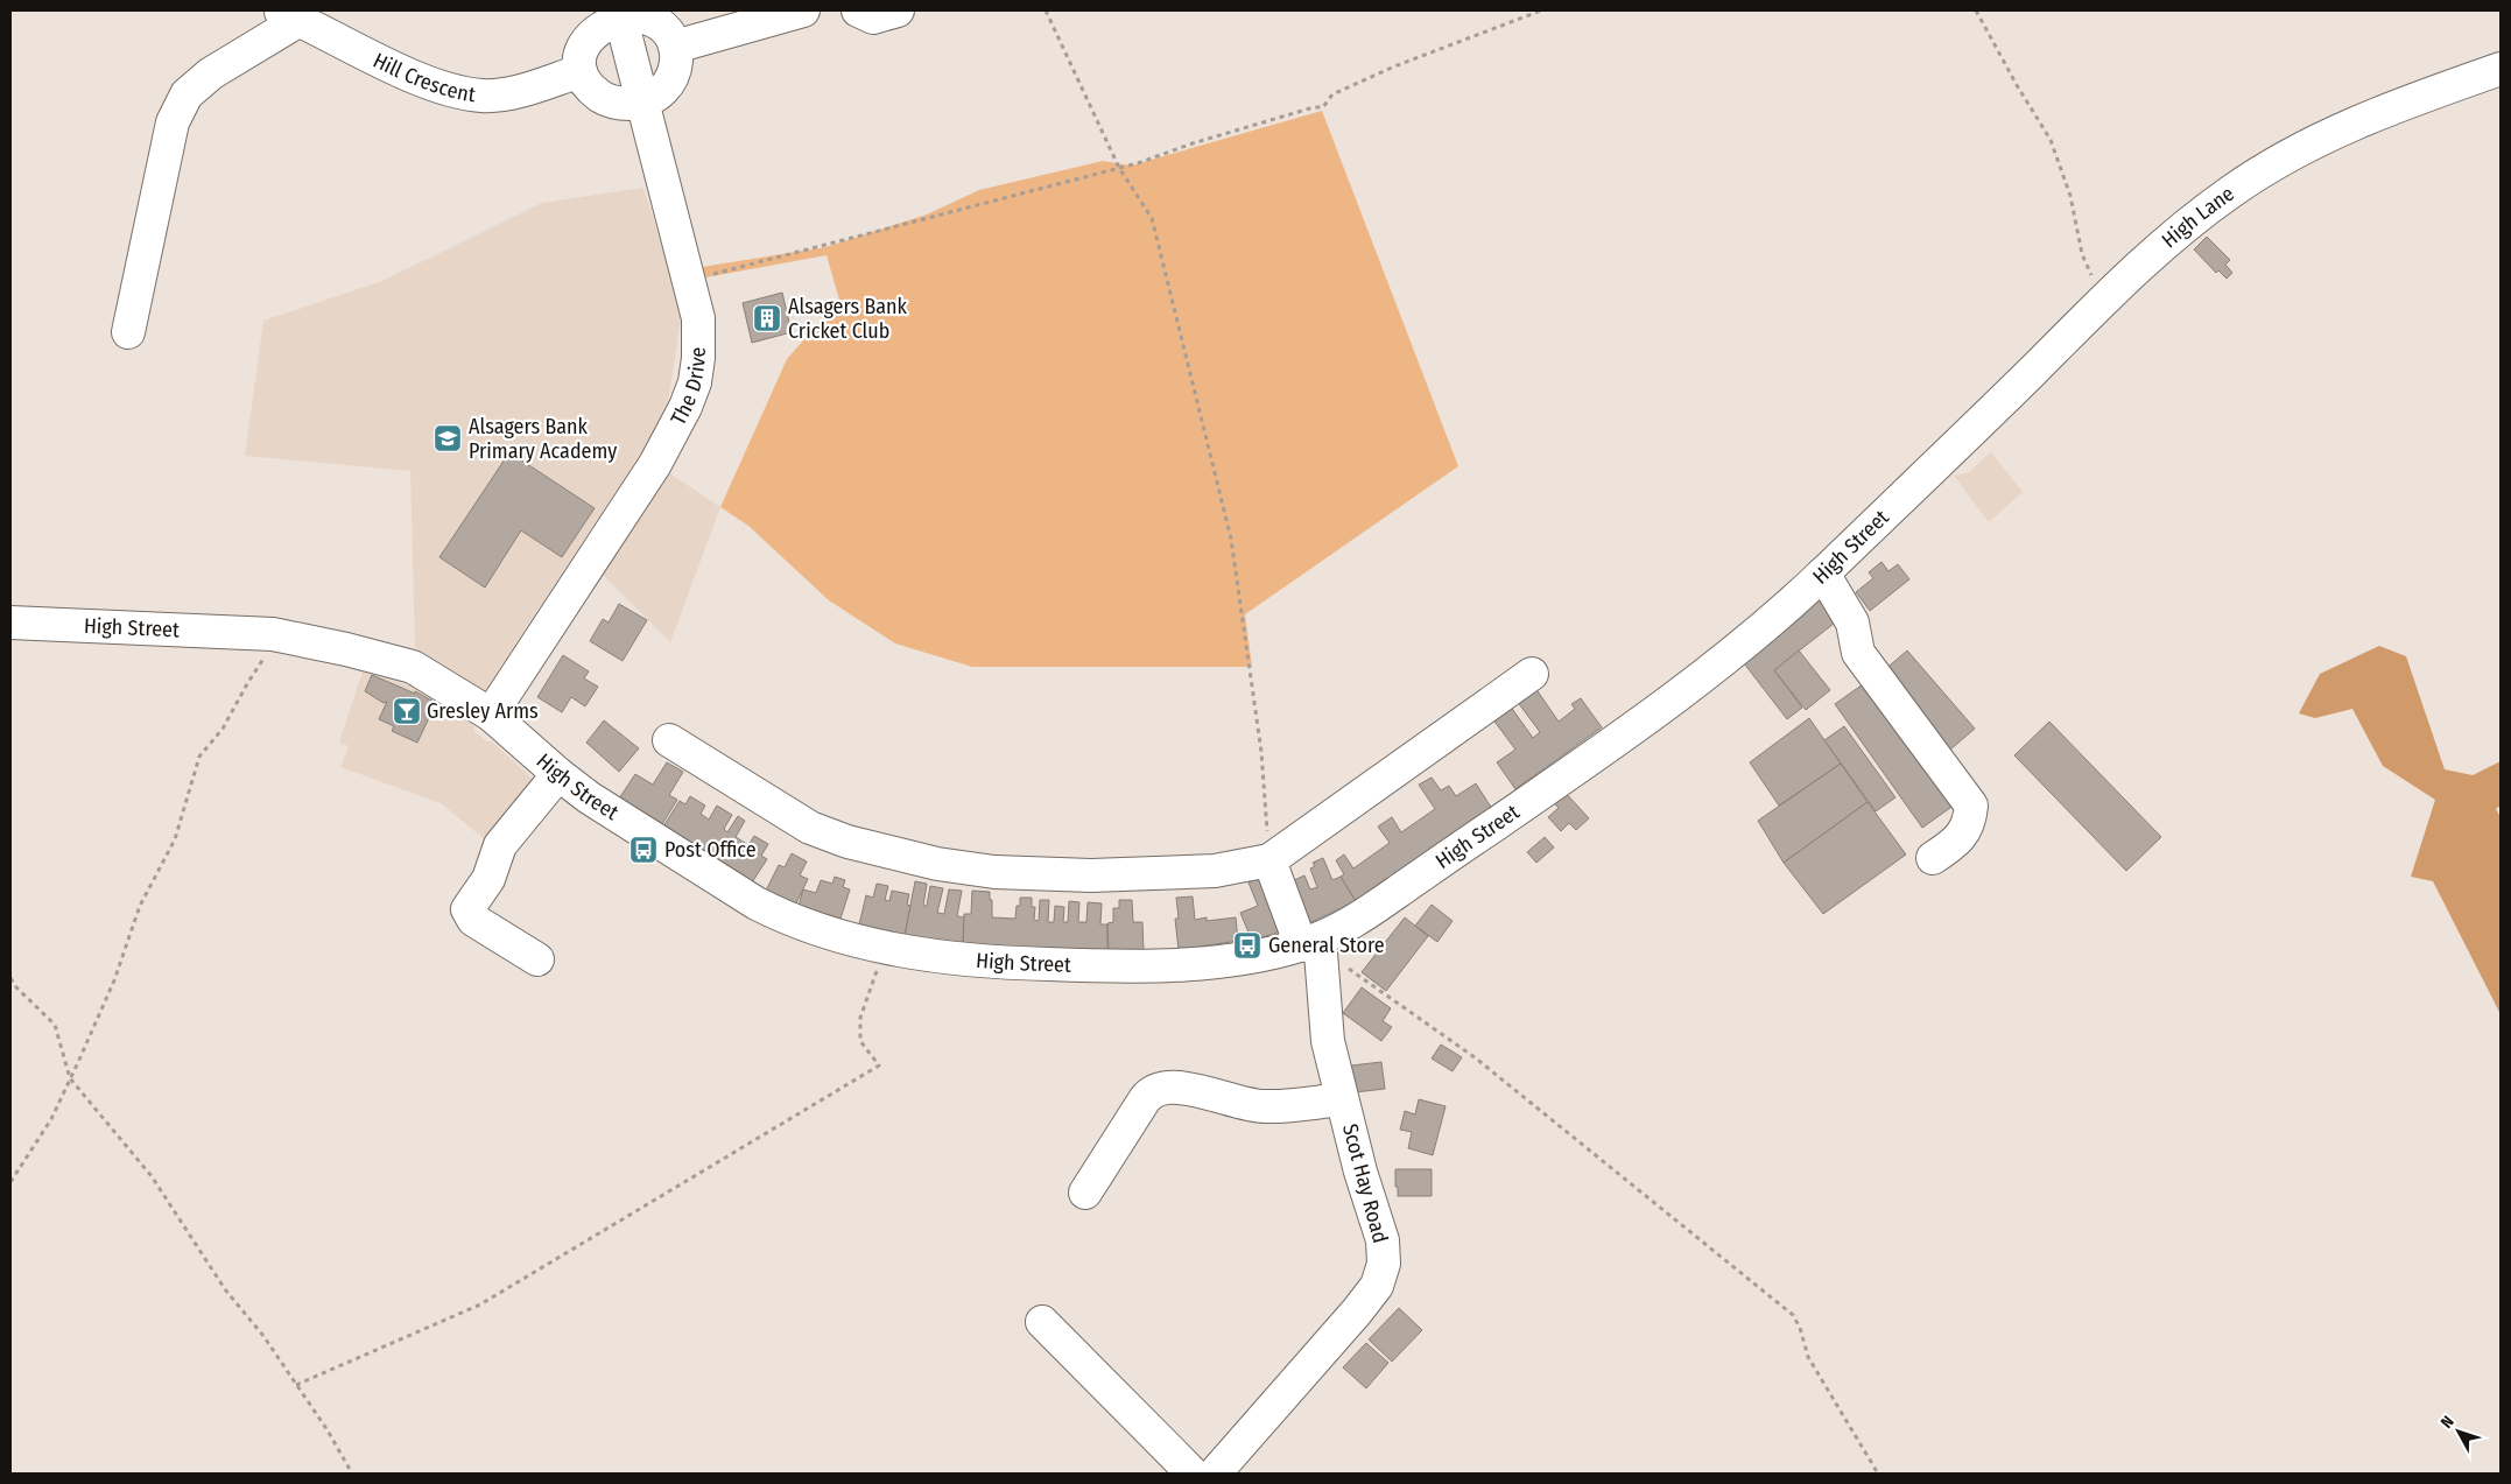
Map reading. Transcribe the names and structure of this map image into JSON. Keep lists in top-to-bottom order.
{
  "streets": {
    "main road": [
      "Hill Crescent",
      "High Lane",
      "The Drive",
      "High Street",
      "Scot Hay Road"
    ]
  },
  "crossings": [
    ["High Lane", "High Street"],
    ["The Drive", "High Street"],
    ["High Street", "Scot Hay Road"]
  ],
  "places": {
    "building": ["Alsagers Bank Cricket Club"],
    "school or university": ["Alsagers Bank Primary Academy"],
    "bar": ["Gresley Arms"],
    "bus stop": ["Post Office", "General Store"]
  },
  "north": "top left"
}
